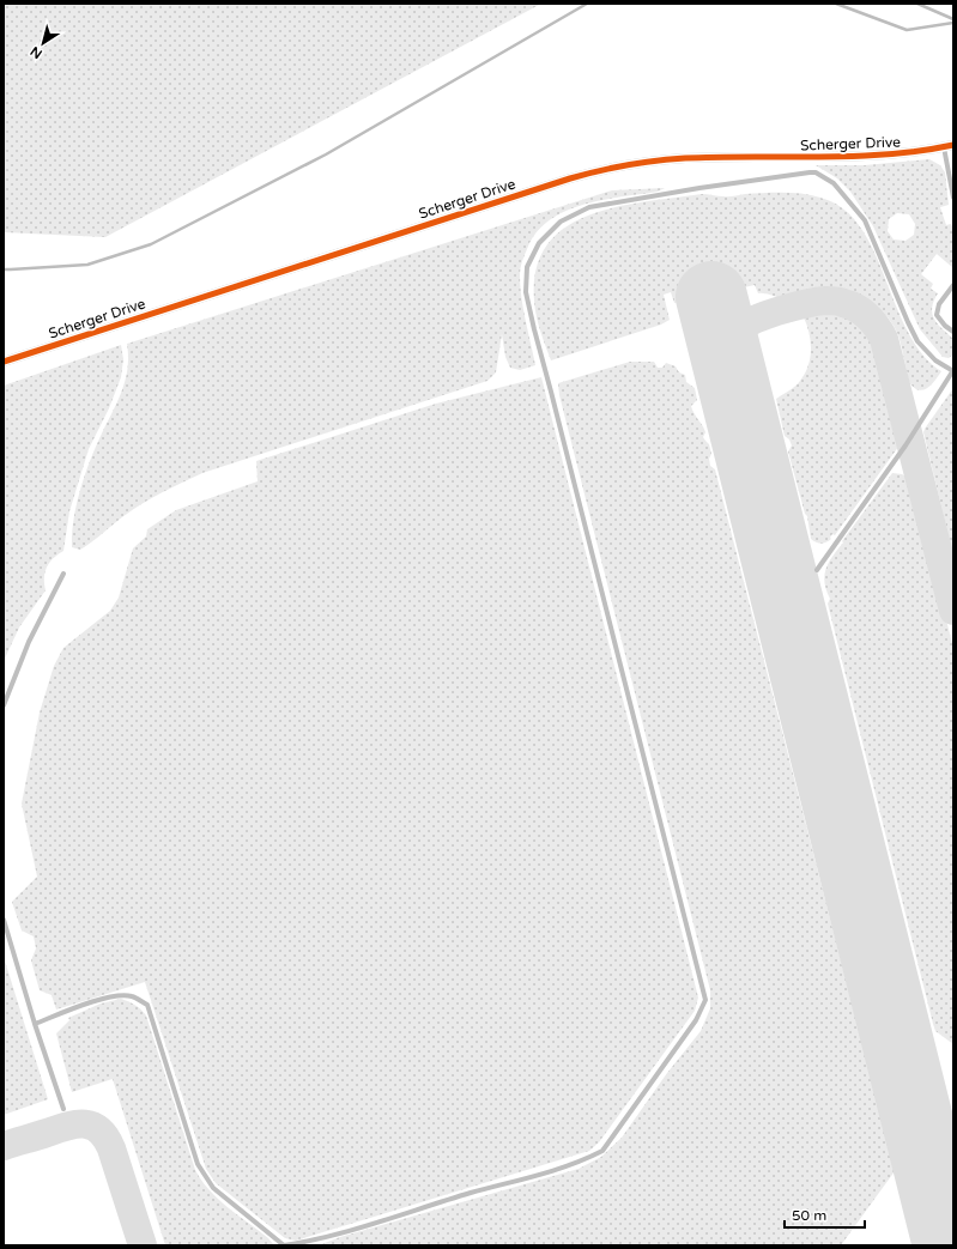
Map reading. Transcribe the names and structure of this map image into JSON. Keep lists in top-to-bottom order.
{
  "streets": {
    "street": ["Scherger Drive"]
  },
  "scale_bar": "50 m",
  "north": "bottom left"
}
